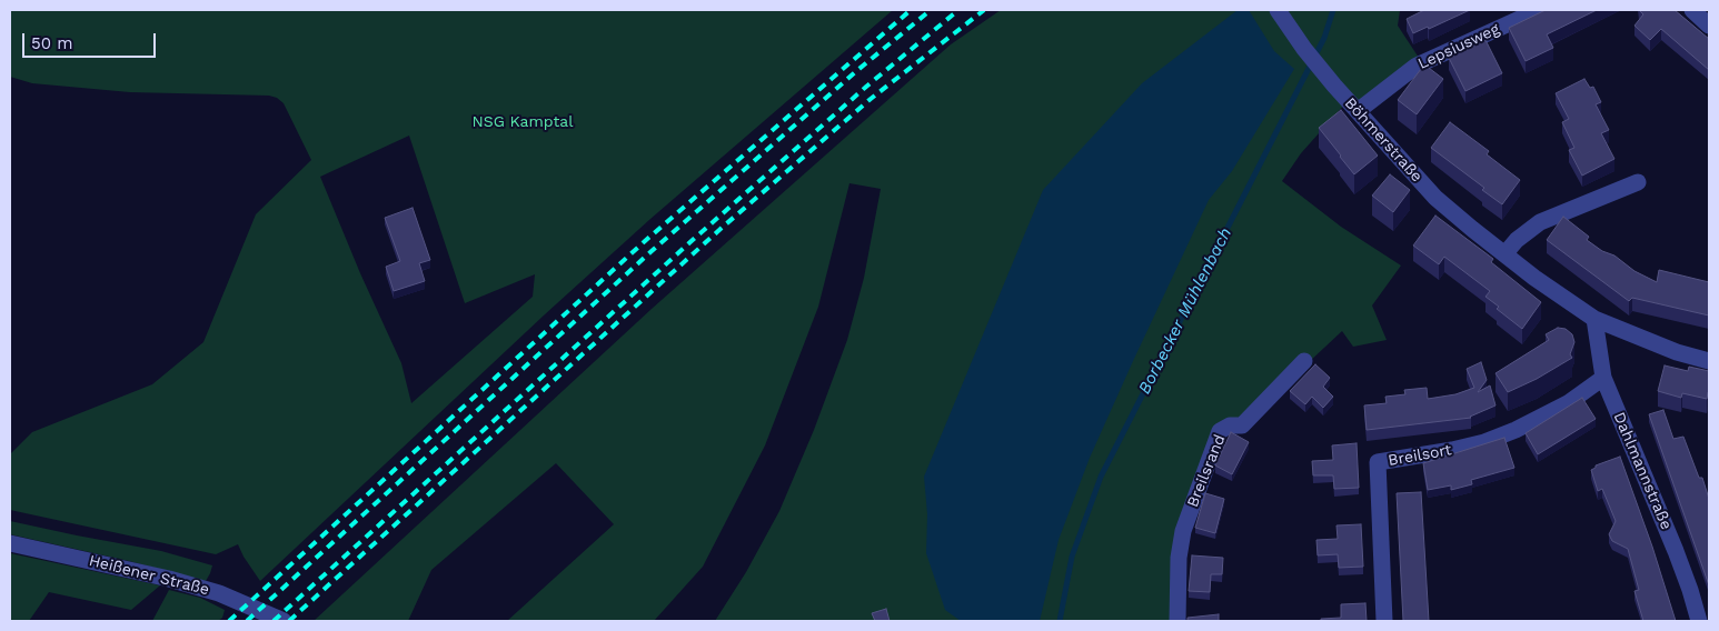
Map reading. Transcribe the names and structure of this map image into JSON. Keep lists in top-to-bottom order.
{
  "streets": {
    "street": [
      "Lepsiusweg",
      "Böhmerstraße",
      "Breilsort",
      "Breilsrand",
      "Dahlmannstraße",
      "Heißener Straße"
    ]
  },
  "crossings": [
    ["Lepsiusweg", "Böhmerstraße"],
    ["Böhmerstraße", "Dahlmannstraße"],
    ["Breilsort", "Dahlmannstraße"]
  ],
  "water": ["Borbecker Mühlenbach"],
  "parks": ["NSG Kamptal"],
  "scale_bar": "50 m"
}
